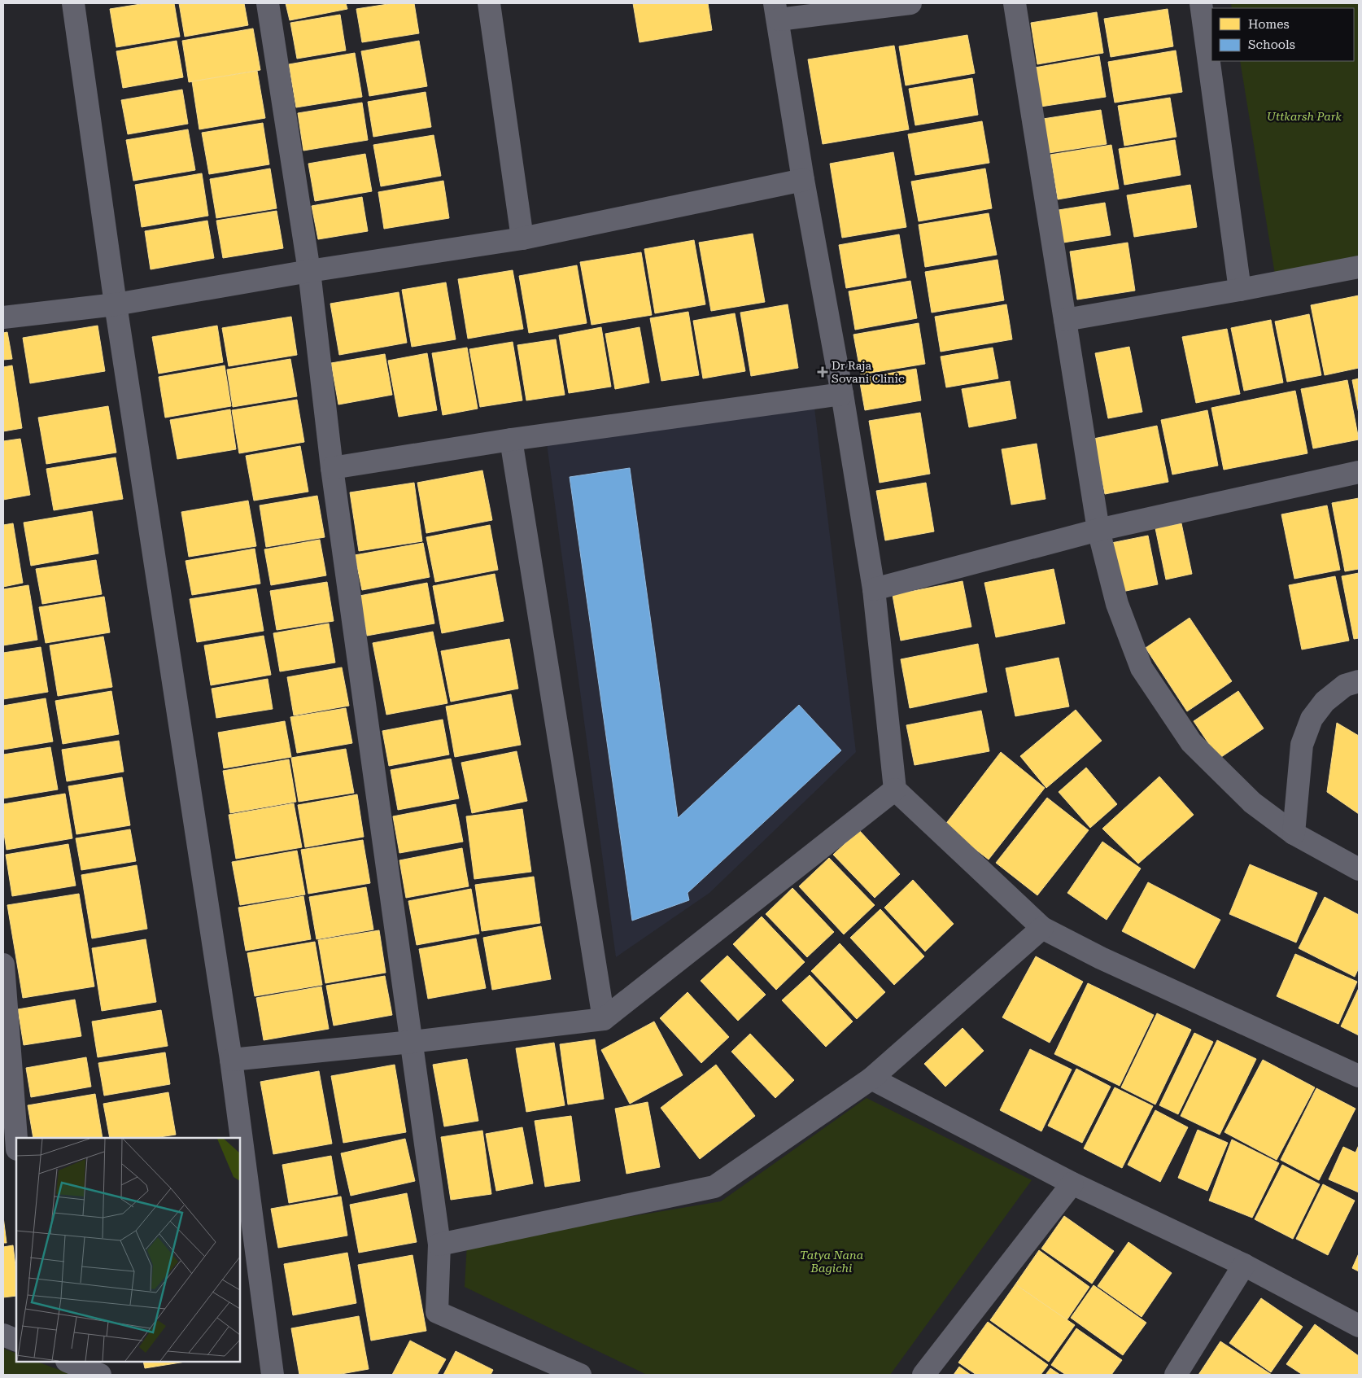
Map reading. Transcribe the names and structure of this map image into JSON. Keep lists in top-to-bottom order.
{
  "parks": ["Uttkarsh Park", "Tatya Nana Bagichi"],
  "places": {
    "health": ["Dr Raja Sovani Clinic"]
  },
  "legend": ["Homes", "Schools"]
}
